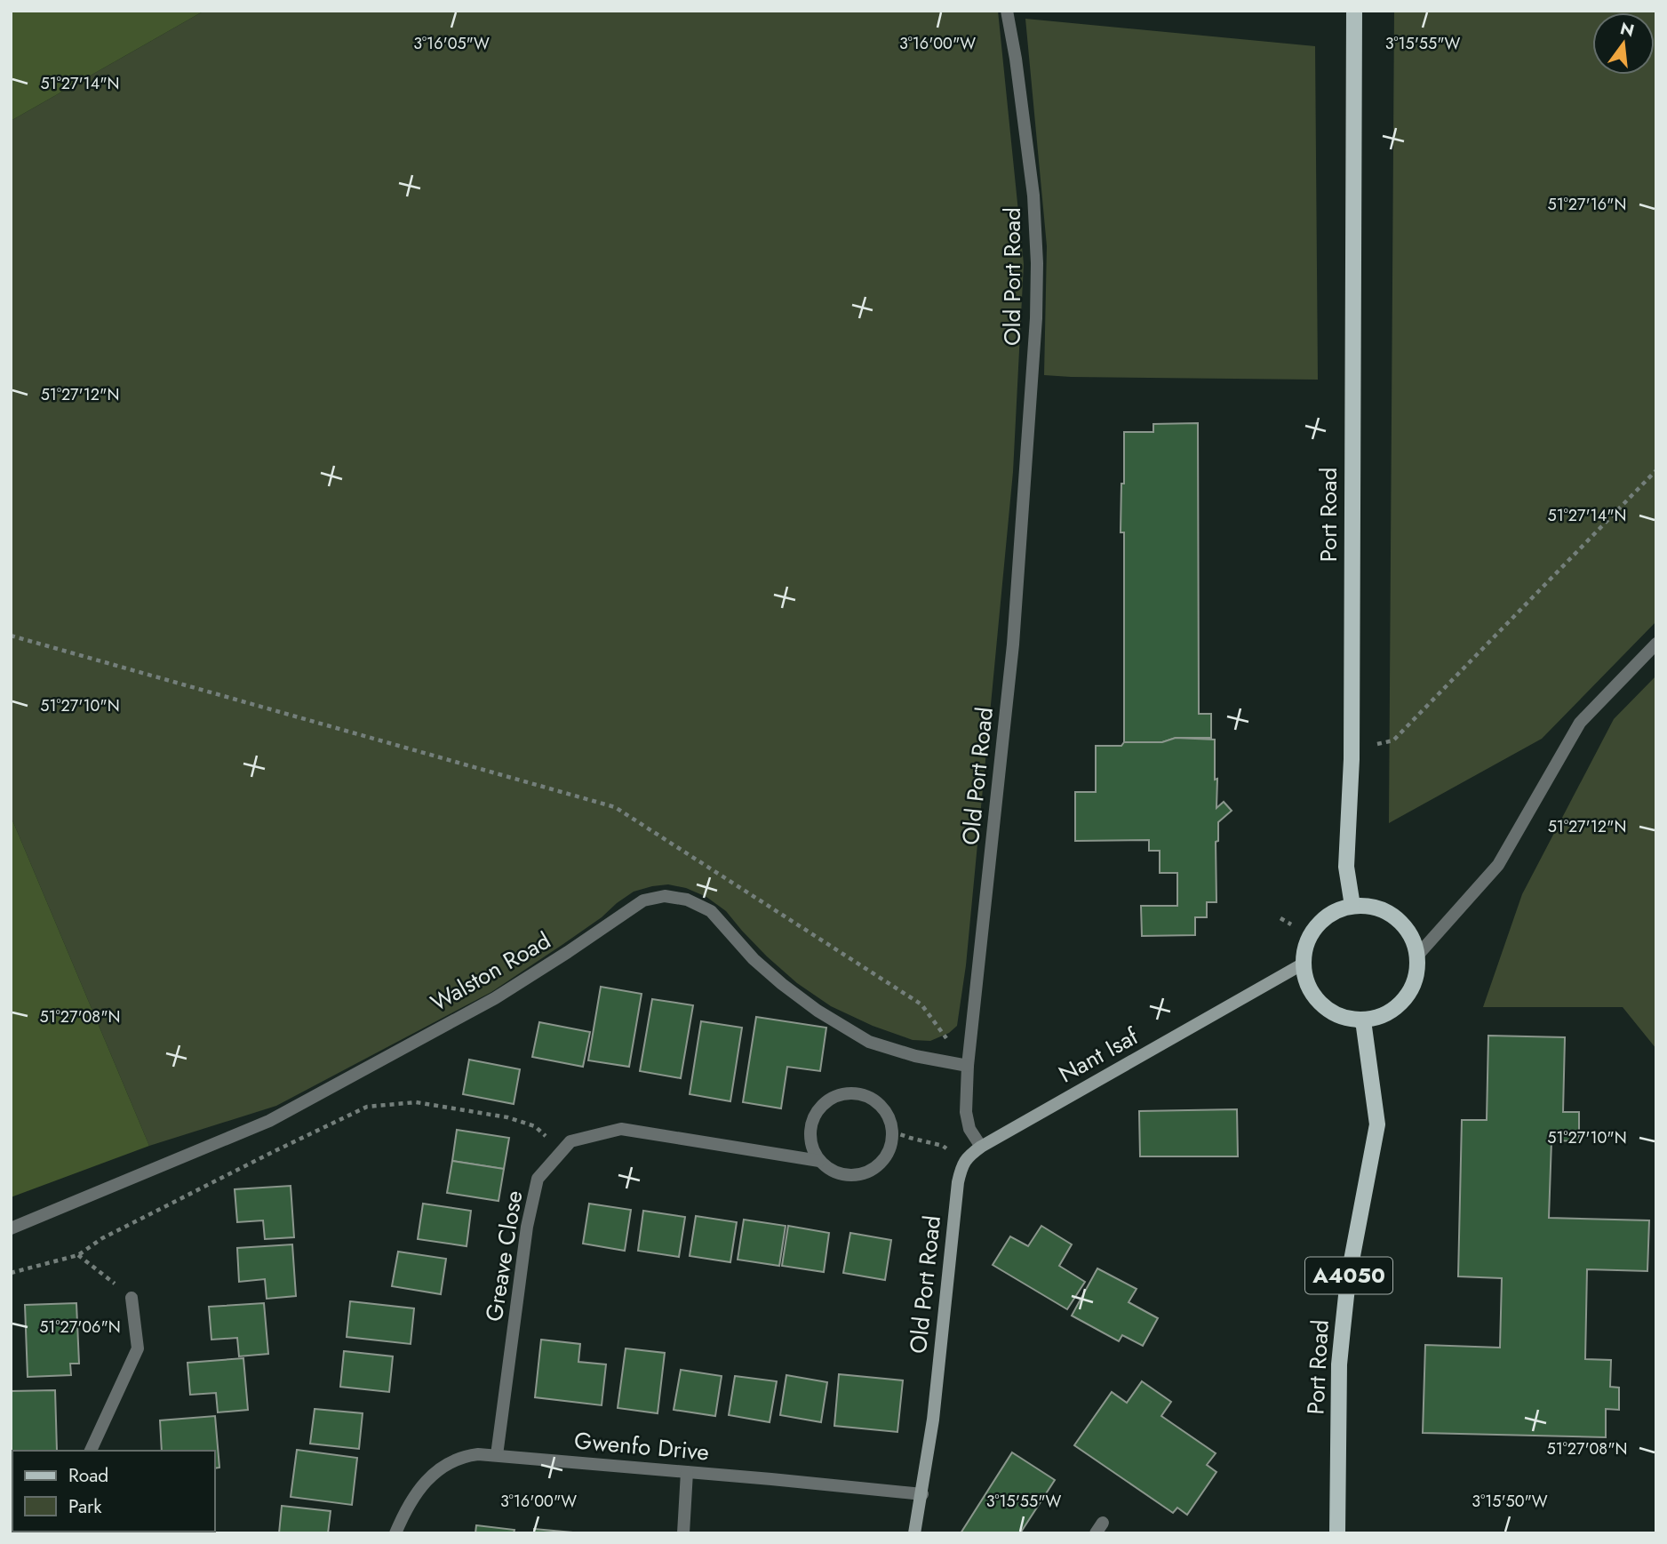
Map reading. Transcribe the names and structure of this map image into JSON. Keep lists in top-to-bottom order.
{
  "streets": {
    "main road": ["Port Road", "A4050"],
    "street": [
      "Old Port Road",
      "Walston Road",
      "Nant Isaf",
      "Greave Close",
      "Gwenfo Drive"
    ]
  },
  "crossings": [
    ["Old Port Road", "Walston Road"],
    ["Old Port Road", "Nant Isaf"],
    ["Old Port Road", "Gwenfo Drive"],
    ["Port Road", "Nant Isaf"],
    ["Greave Close", "Gwenfo Drive"]
  ],
  "legend": ["Road", "Park"],
  "north": "top",
  "coordinates": [
    "3°16'05\"W",
    "3°16'00\"W",
    "3°15'55\"W",
    "51°27'14\"N",
    "51°27'16\"N",
    "51°27'12\"N",
    "51°27'10\"N",
    "51°27'08\"N",
    "51°27'06\"N",
    "3°15'50\"W"
  ]
}
